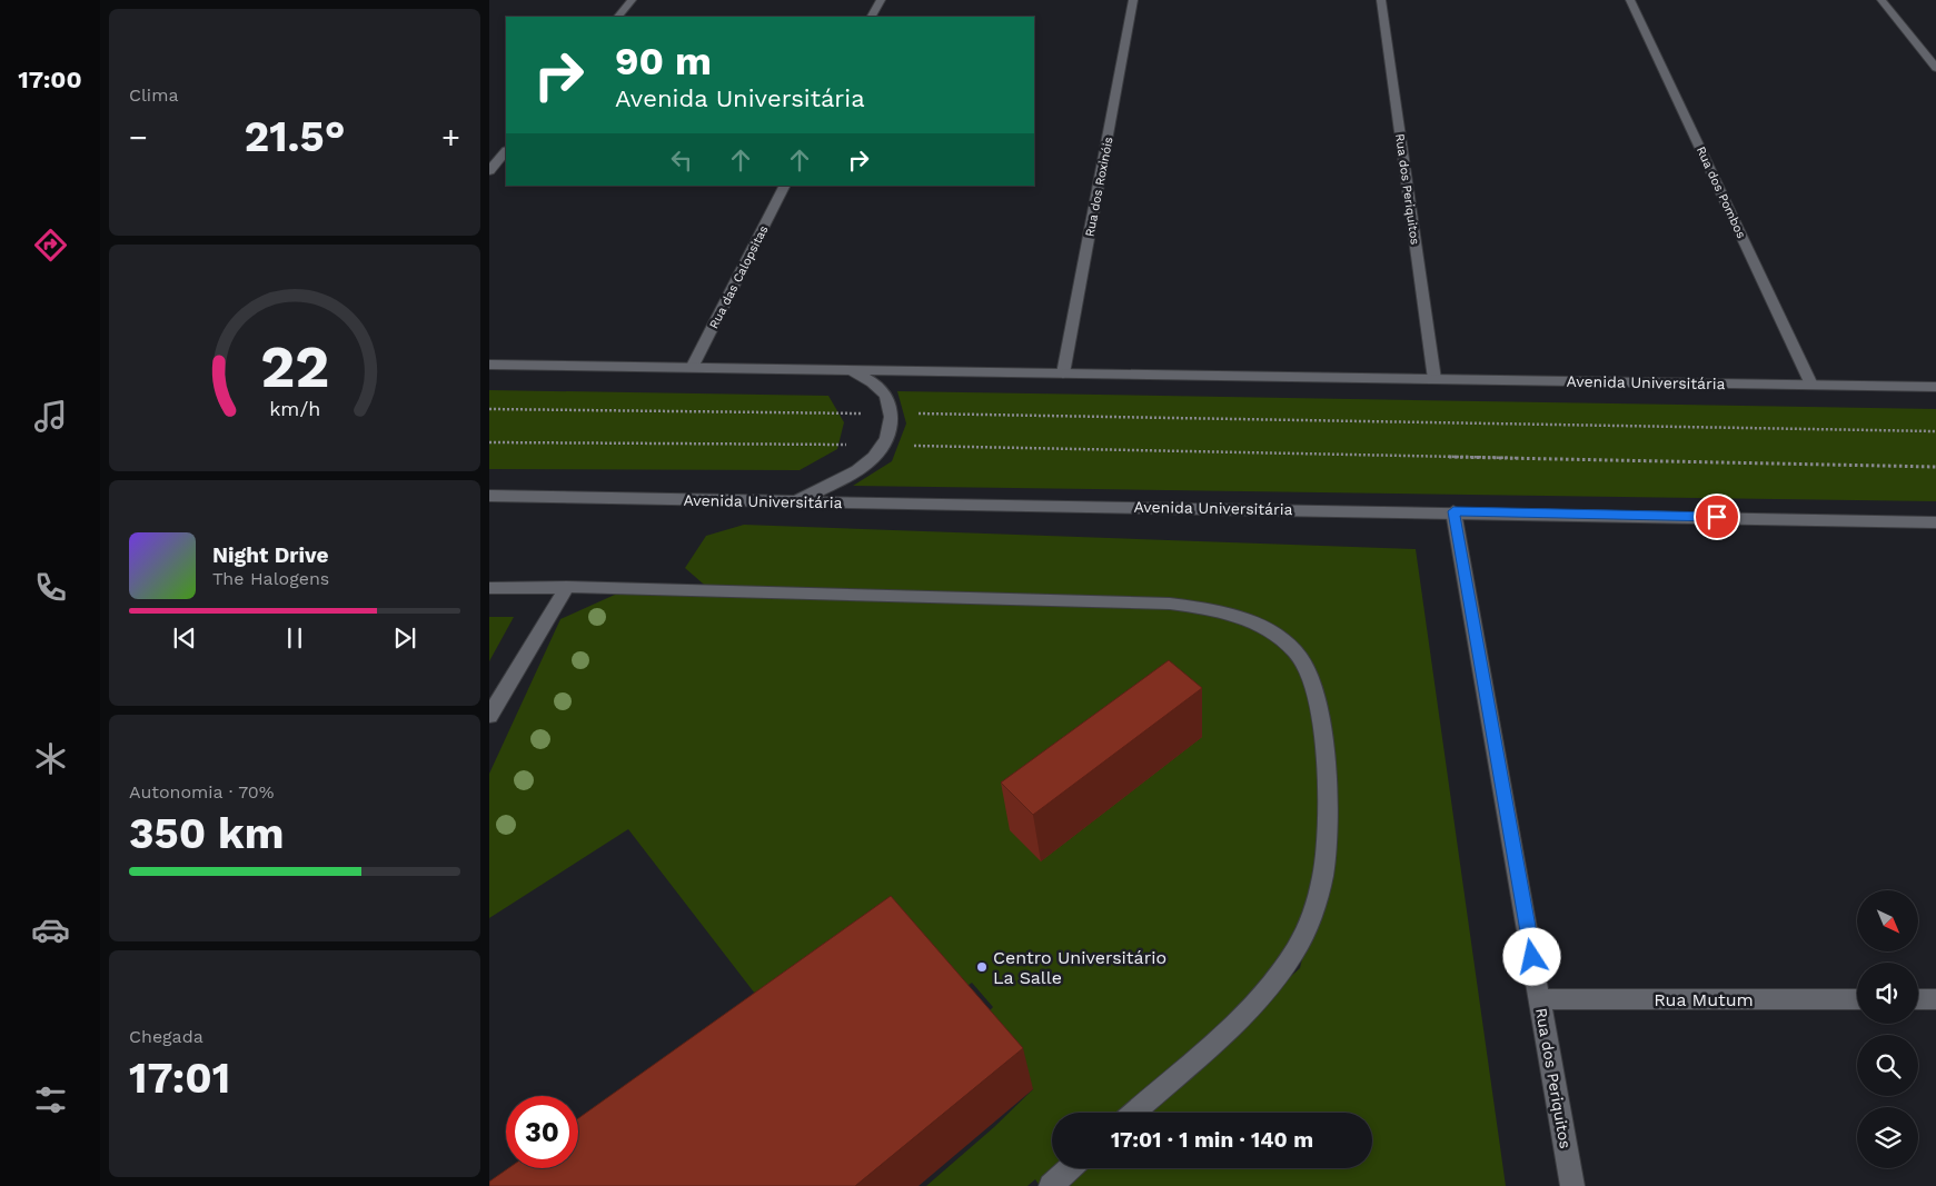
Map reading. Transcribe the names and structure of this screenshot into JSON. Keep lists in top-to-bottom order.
{
  "streets": {
    "street": [
      "Rua dos Roxinóis",
      "Rua dos Periquitos",
      "Rua dos Pombos",
      "Rua das Calopsitas",
      "Avenida Universitária",
      "Rua Mutum"
    ]
  },
  "crossings": [
    ["Rua dos Roxinóis", "Avenida Universitária"],
    ["Rua dos Periquitos", "Avenida Universitária"],
    ["Rua dos Periquitos", "Rua Mutum"],
    ["Rua dos Pombos", "Avenida Universitária"],
    ["Rua das Calopsitas", "Avenida Universitária"]
  ],
  "places": ["Centro Universitário La Salle"],
  "north": "bottom right",
  "page": {
    "tabs": "17:00",
    "tile": [
      "Clima",
      ["Autonomia · 70%", "350 km"],
      ["Chegada", "17:01"]
    ],
    "turn": ["90 m", "Avenida Universitária"],
    "heat": ["−", "21.5°", "+"],
    "song": ["Night Drive", "The Halogens"],
    "limit": "30",
    "trip": "17:01 · 1 min · 140 m",
    "gauge": ["22", "km/h"]
  }
}
